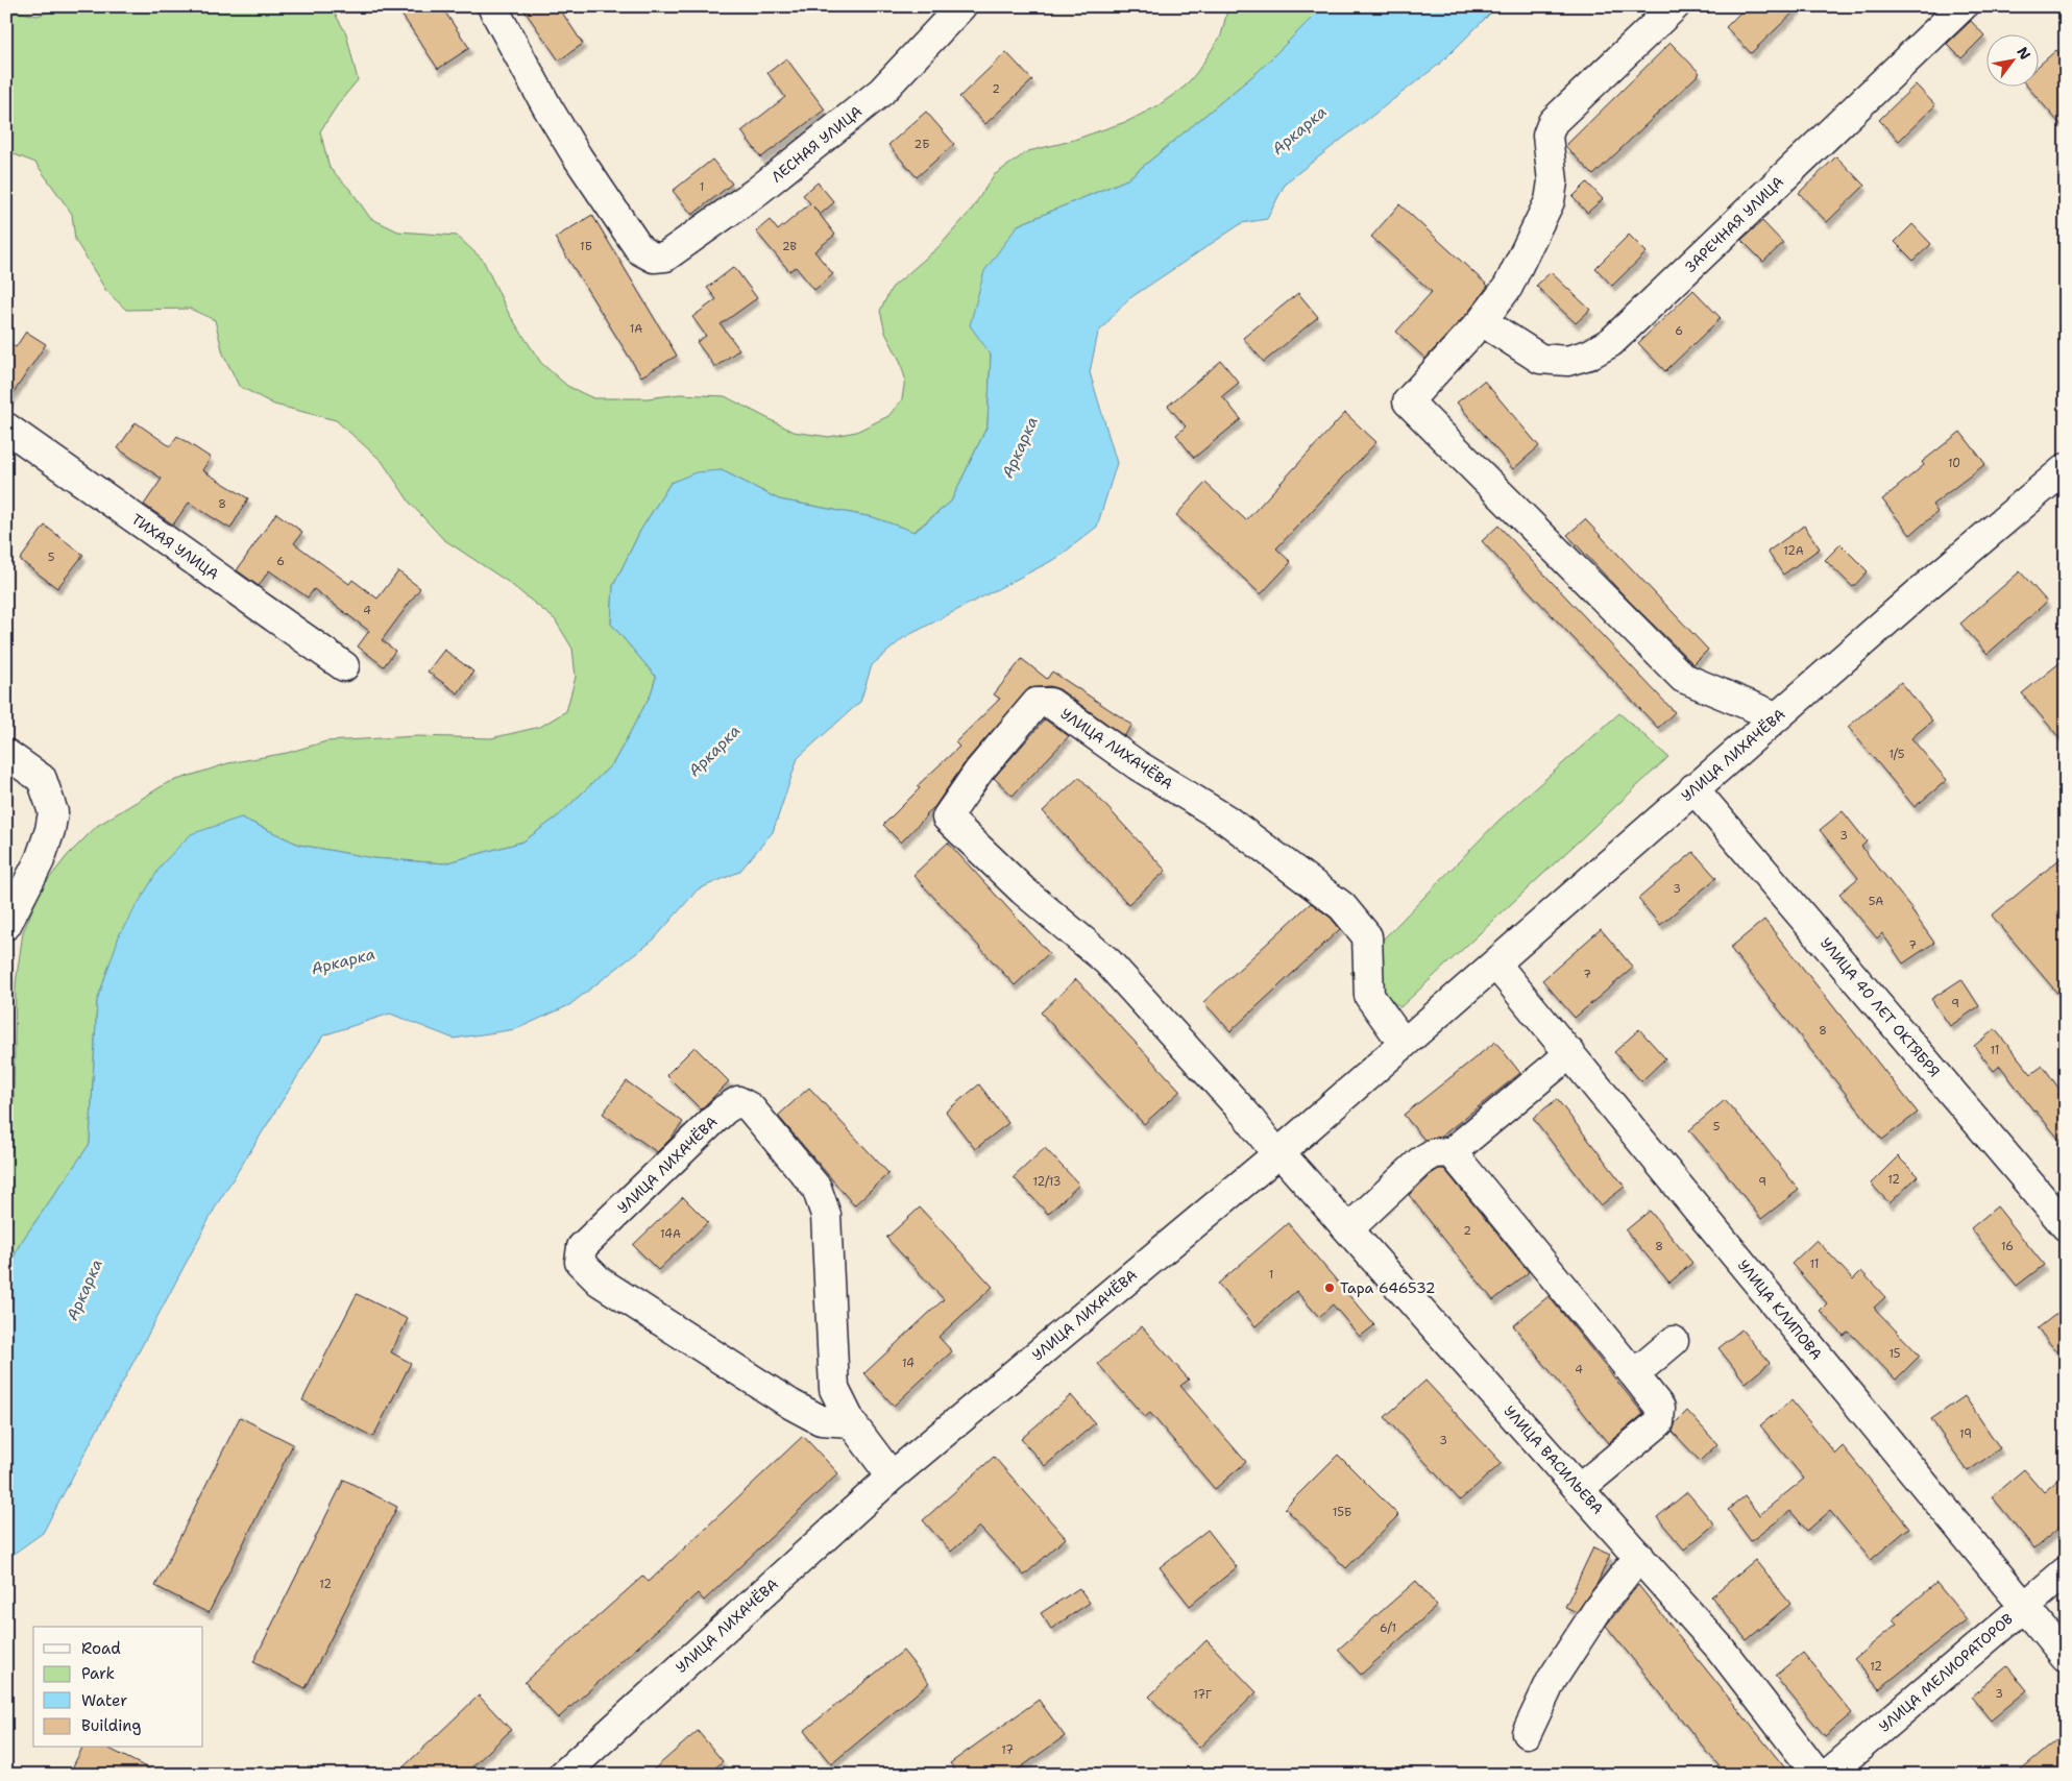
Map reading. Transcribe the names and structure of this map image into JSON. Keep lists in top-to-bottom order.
{
  "streets": {
    "street": [
      "ЛЕСНАЯ УЛИЦА",
      "ЗАРЕЧНАЯ УЛИЦА",
      "ТИХАЯ УЛИЦА",
      "УЛИЦА ЛИХАЧЁВА",
      "УЛИЦА 40 ЛЕТ ОКТЯБРЯ",
      "УЛИЦА КЛИПОВА",
      "УЛИЦА ВАСИЛЬЕВА",
      "УЛИЦА МЕЛИОРАТОРОВ"
    ]
  },
  "crossings": [
    ["УЛИЦА ЛИХАЧЁВА", "УЛИЦА 40 ЛЕТ ОКТЯБРЯ"],
    ["УЛИЦА ЛИХАЧЁВА", "УЛИЦА КЛИПОВА"],
    ["УЛИЦА ЛИХАЧЁВА", "УЛИЦА ВАСИЛЬЕВА"],
    ["УЛИЦА КЛИПОВА", "УЛИЦА МЕЛИОРАТОРОВ"]
  ],
  "water": ["Аркарка"],
  "places": ["Тара 646532"],
  "house_numbers": [
    "2",
    "2Б",
    "1",
    "1Б",
    "2В",
    "1А",
    "6",
    "10",
    "8",
    "12А",
    "5",
    "6",
    "4",
    "1/5",
    "3",
    "3",
    "5А",
    "7",
    "7",
    "9",
    "8",
    "11",
    "5",
    "12",
    "12/13",
    "9",
    "2",
    "14А",
    "8",
    "16",
    "11",
    "1",
    "15",
    "14",
    "4",
    "19",
    "3",
    "15Б",
    "12",
    "6/1",
    "12",
    "3",
    "17Г",
    "17"
  ],
  "legend": [
    "Road",
    "Park",
    "Water",
    "Building"
  ],
  "north": "top right"
}
